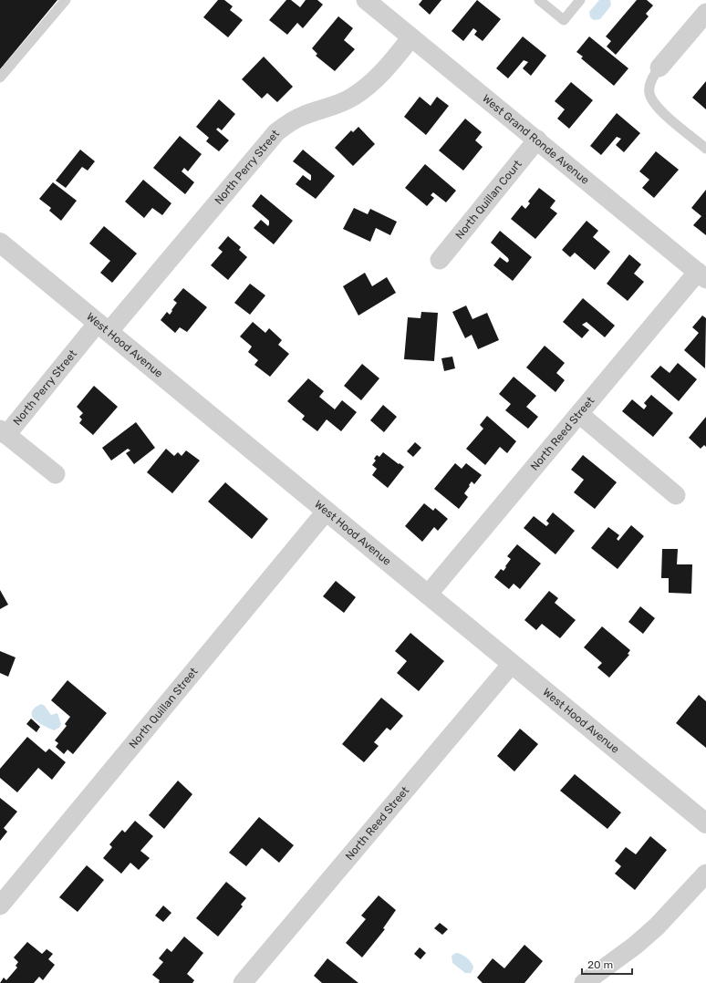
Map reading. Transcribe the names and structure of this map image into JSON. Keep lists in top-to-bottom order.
{
  "streets": {
    "street": [
      "West Grand Ronde Avenue",
      "North Perry Street",
      "North Quillan Court",
      "West Hood Avenue",
      "North Reed Street",
      "North Quillan Street"
    ]
  },
  "crossings": [
    ["West Grand Ronde Avenue", "North Perry Street"],
    ["West Grand Ronde Avenue", "North Quillan Court"],
    ["West Grand Ronde Avenue", "North Reed Street"],
    ["North Perry Street", "West Hood Avenue"],
    ["West Hood Avenue", "North Reed Street"],
    ["West Hood Avenue", "North Quillan Street"]
  ],
  "scale_bar": "20 m"
}
